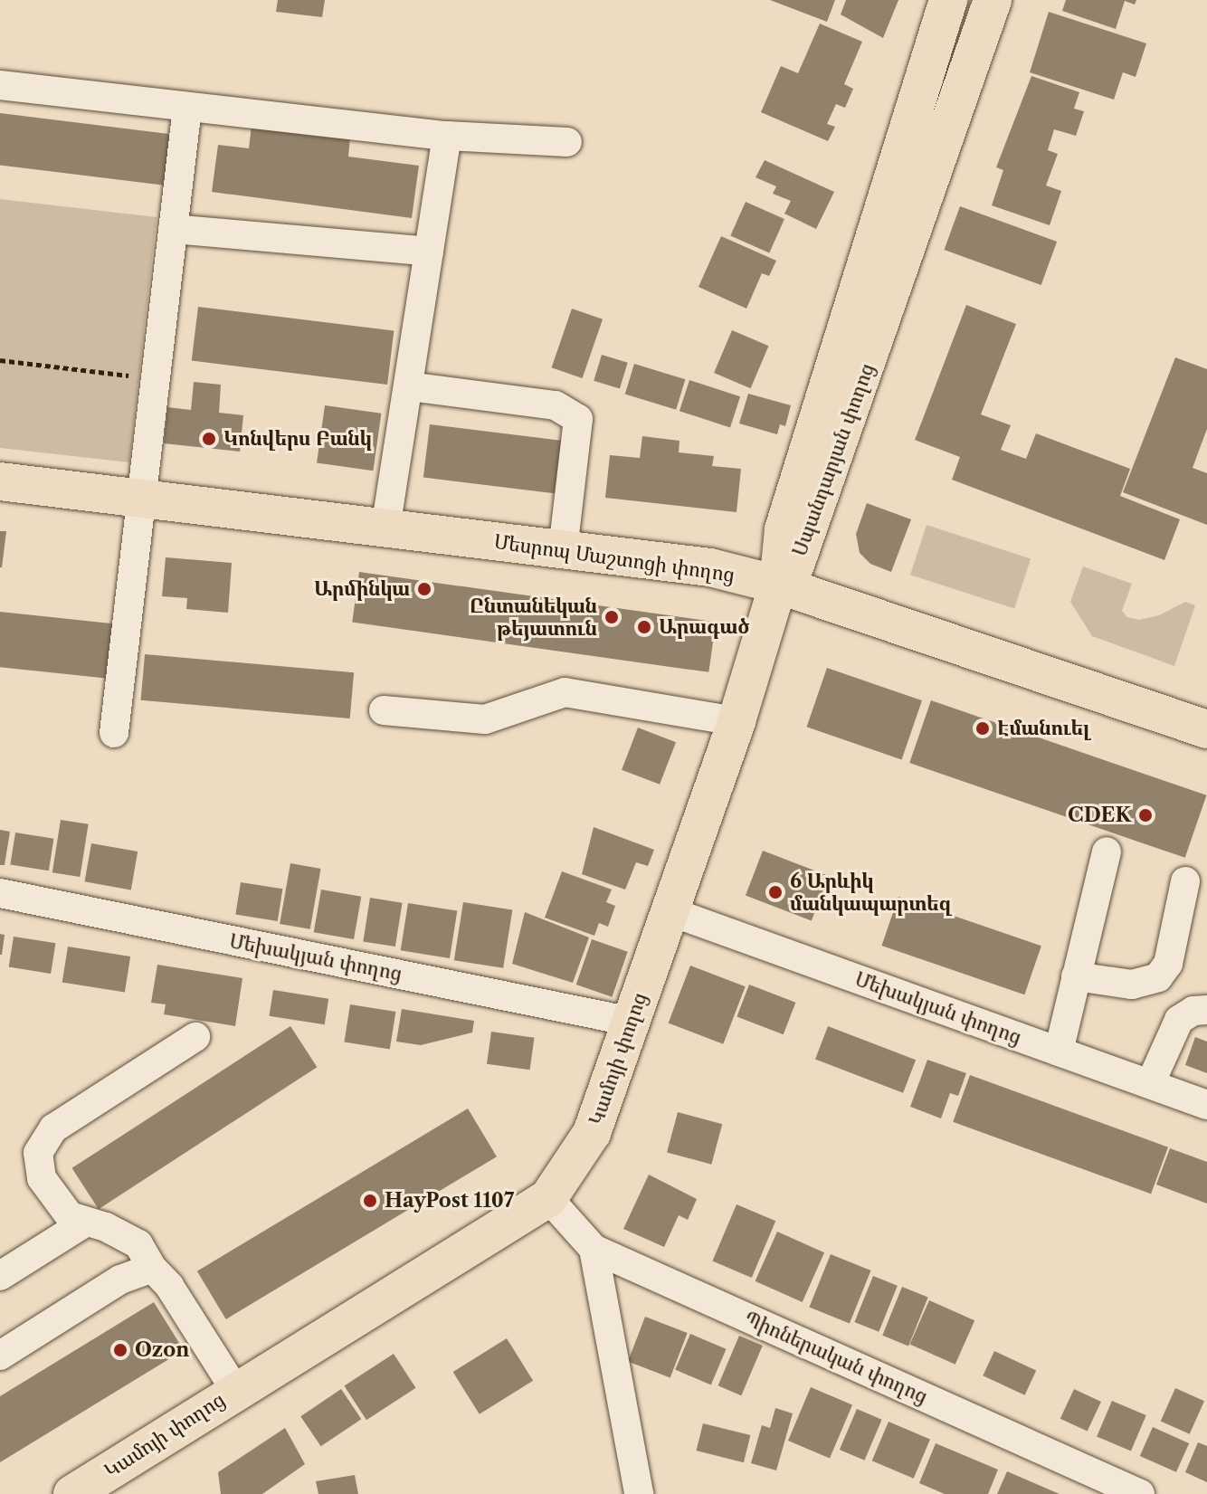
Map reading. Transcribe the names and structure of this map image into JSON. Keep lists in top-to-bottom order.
{
  "streets": {
    "main road": ["Սպանդարյան փողոց", "Մեսրոպ Մաշտոցի փողոց", "Կամոյի փողոց"],
    "street": ["Մեխակյան փողոց", "Պիոներական փողոց"]
  },
  "crossings": [
    ["Սպանդարյան փողոց", "Մեսրոպ Մաշտոցի փողոց"],
    ["Սպանդարյան փողոց", "Կամոյի փողոց"],
    ["Մեսրոպ Մաշտոցի փողոց", "Կամոյի փողոց"],
    ["Մեխակյան փողոց", "Կամոյի փողոց"],
    ["Կամոյի փողոց", "Պիոներական փողոց"]
  ],
  "places": [
    "Կոնվերս Բանկ",
    "Արմինկա",
    "Ընտանեկան թեյատուն",
    "Արագած",
    "Էմանուել",
    "CDEK",
    "6 Արևիկ մանկապարտեզ",
    "HayPost 1107",
    "Ozon"
  ]
}
